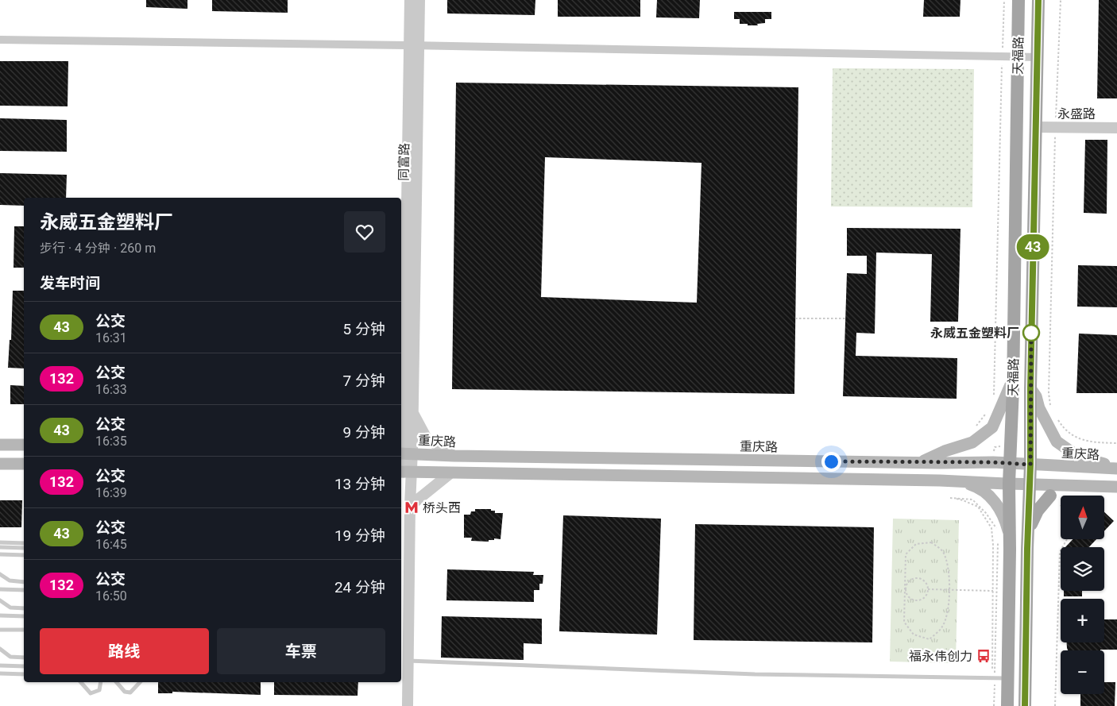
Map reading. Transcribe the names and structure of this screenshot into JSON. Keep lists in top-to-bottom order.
{
  "streets": {
    "main road": ["天福路", "重庆路"],
    "street": ["永盛路", "同富路"]
  },
  "crossings": [
    ["天福路", "永盛路"],
    ["天福路", "重庆路"],
    ["同富路", "重庆路"]
  ],
  "places": {
    "other": ["永威五金塑料厂"],
    "metro station": ["桥头西"],
    "bus stop": ["福永伟创力"]
  },
  "lines": ["bus line 43"],
  "north": "top",
  "page": {
    "on_map": "43",
    "heading": [
      ["永威五金塑料厂", "步行 · 4 分钟 · 260 m"],
      "发车时间"
    ],
    "list": [
      {
        "mark": "43",
        "name": "公交",
        "note": "16:31",
        "value": "5 分钟"
      },
      {
        "mark": "132",
        "name": "公交",
        "note": "16:33",
        "value": "7 分钟"
      },
      {
        "mark": "43",
        "name": "公交",
        "note": "16:35",
        "value": "9 分钟"
      },
      {
        "mark": "132",
        "name": "公交",
        "note": "16:39",
        "value": "13 分钟"
      },
      {
        "mark": "43",
        "name": "公交",
        "note": "16:45",
        "value": "19 分钟"
      },
      {
        "mark": "132",
        "name": "公交",
        "note": "16:50",
        "value": "24 分钟"
      }
    ],
    "map_buttons": ["+", "−"],
    "buttons": ["路线", "车票"]
  }
}
